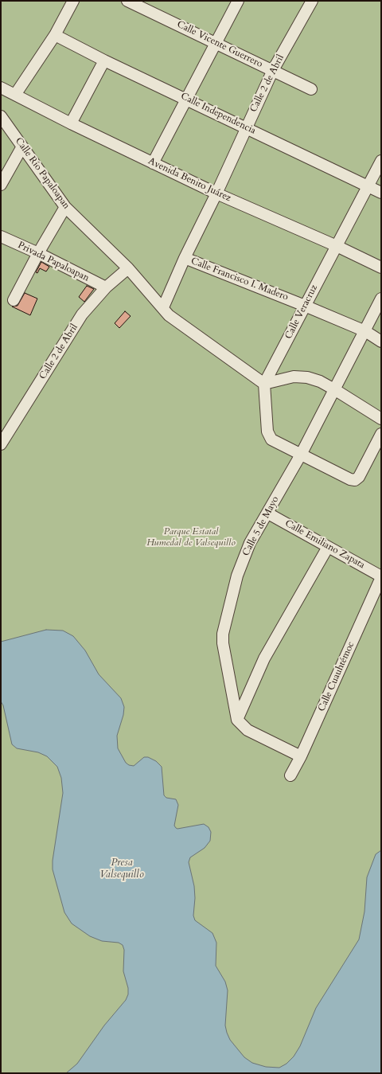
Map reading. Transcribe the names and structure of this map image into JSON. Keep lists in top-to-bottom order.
{
  "streets": {
    "street": [
      "Calle Vicente Guerrero",
      "Calle 2 de Abril",
      "Calle Independencia",
      "Calle Río Papaloapan",
      "Avenida Benito Juárez",
      "Privada Papaloapan",
      "Calle Francisco I. Madero",
      "Calle Veracruz",
      "Calle 5 de Mayo",
      "Calle Emiliano Zapata",
      "Calle Cuauhtémoc"
    ]
  },
  "crossings": [
    ["Calle Vicente Guerrero", "Calle 2 de Abril"],
    ["Calle 2 de Abril", "Calle Independencia"],
    ["Calle 2 de Abril", "Calle Río Papaloapan"],
    ["Calle 2 de Abril", "Avenida Benito Juárez"],
    ["Calle 2 de Abril", "Privada Papaloapan"],
    ["Calle 2 de Abril", "Calle Francisco I. Madero"],
    ["Calle Independencia", "Calle Veracruz"],
    ["Calle Río Papaloapan", "Calle Veracruz"],
    ["Avenida Benito Juárez", "Calle Veracruz"],
    ["Calle Francisco I. Madero", "Calle Veracruz"],
    ["Calle Francisco I. Madero", "Calle 5 de Mayo"],
    ["Calle 5 de Mayo", "Calle Emiliano Zapata"],
    ["Calle Emiliano Zapata", "Calle Cuauhtémoc"]
  ],
  "water": ["Presa Valsequillo"],
  "parks": ["Parque Estatal Humedal de Valsequillo"]
}
